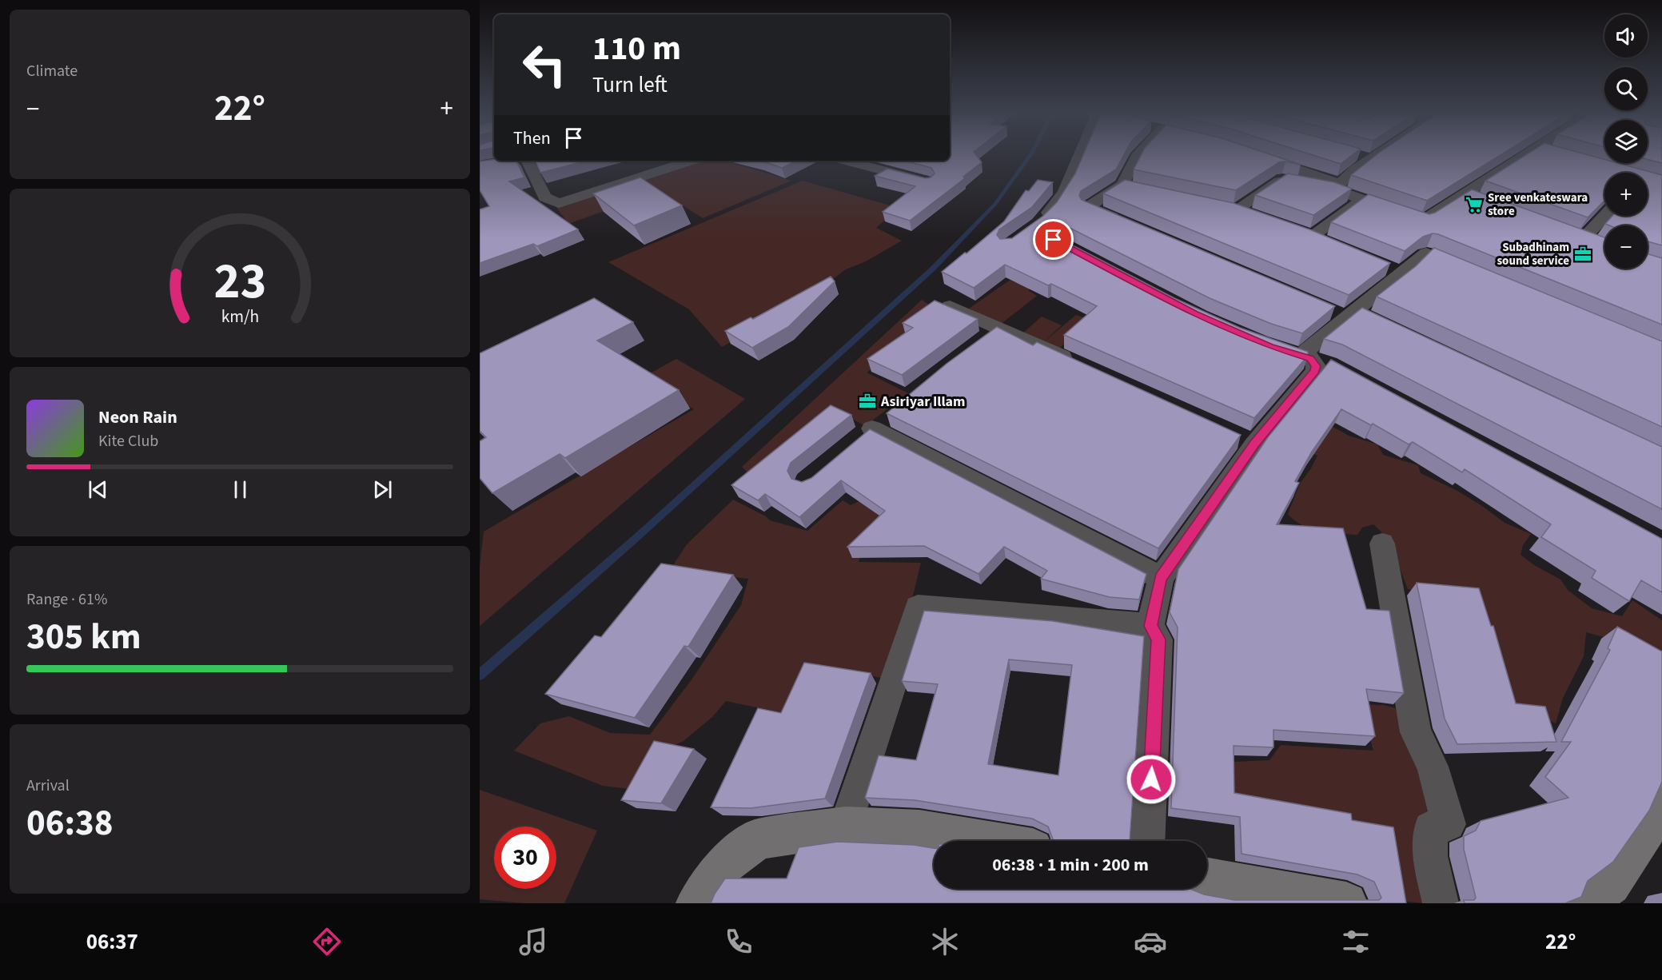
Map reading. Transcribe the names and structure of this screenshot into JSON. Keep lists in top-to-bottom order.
{
  "places": {
    "supermarket": ["Sree venkateswara store"],
    "office": ["Subadhinam sound service", "Asiriyar Illam"]
  },
  "page": {
    "tile": [
      "Climate",
      ["Range · 61%", "305 km"],
      ["Arrival", "06:38"]
    ],
    "map_buttons": ["+", "−"],
    "turn": ["110 m", "Turn left"],
    "heat": ["−", "22°", "+"],
    "then": "Then",
    "song": ["Neon Rain", "Kite Club"],
    "limit": "30",
    "trip": "06:38 · 1 min · 200 m",
    "tabs": ["06:37", "22°"],
    "gauge": ["23", "km/h"]
  }
}
